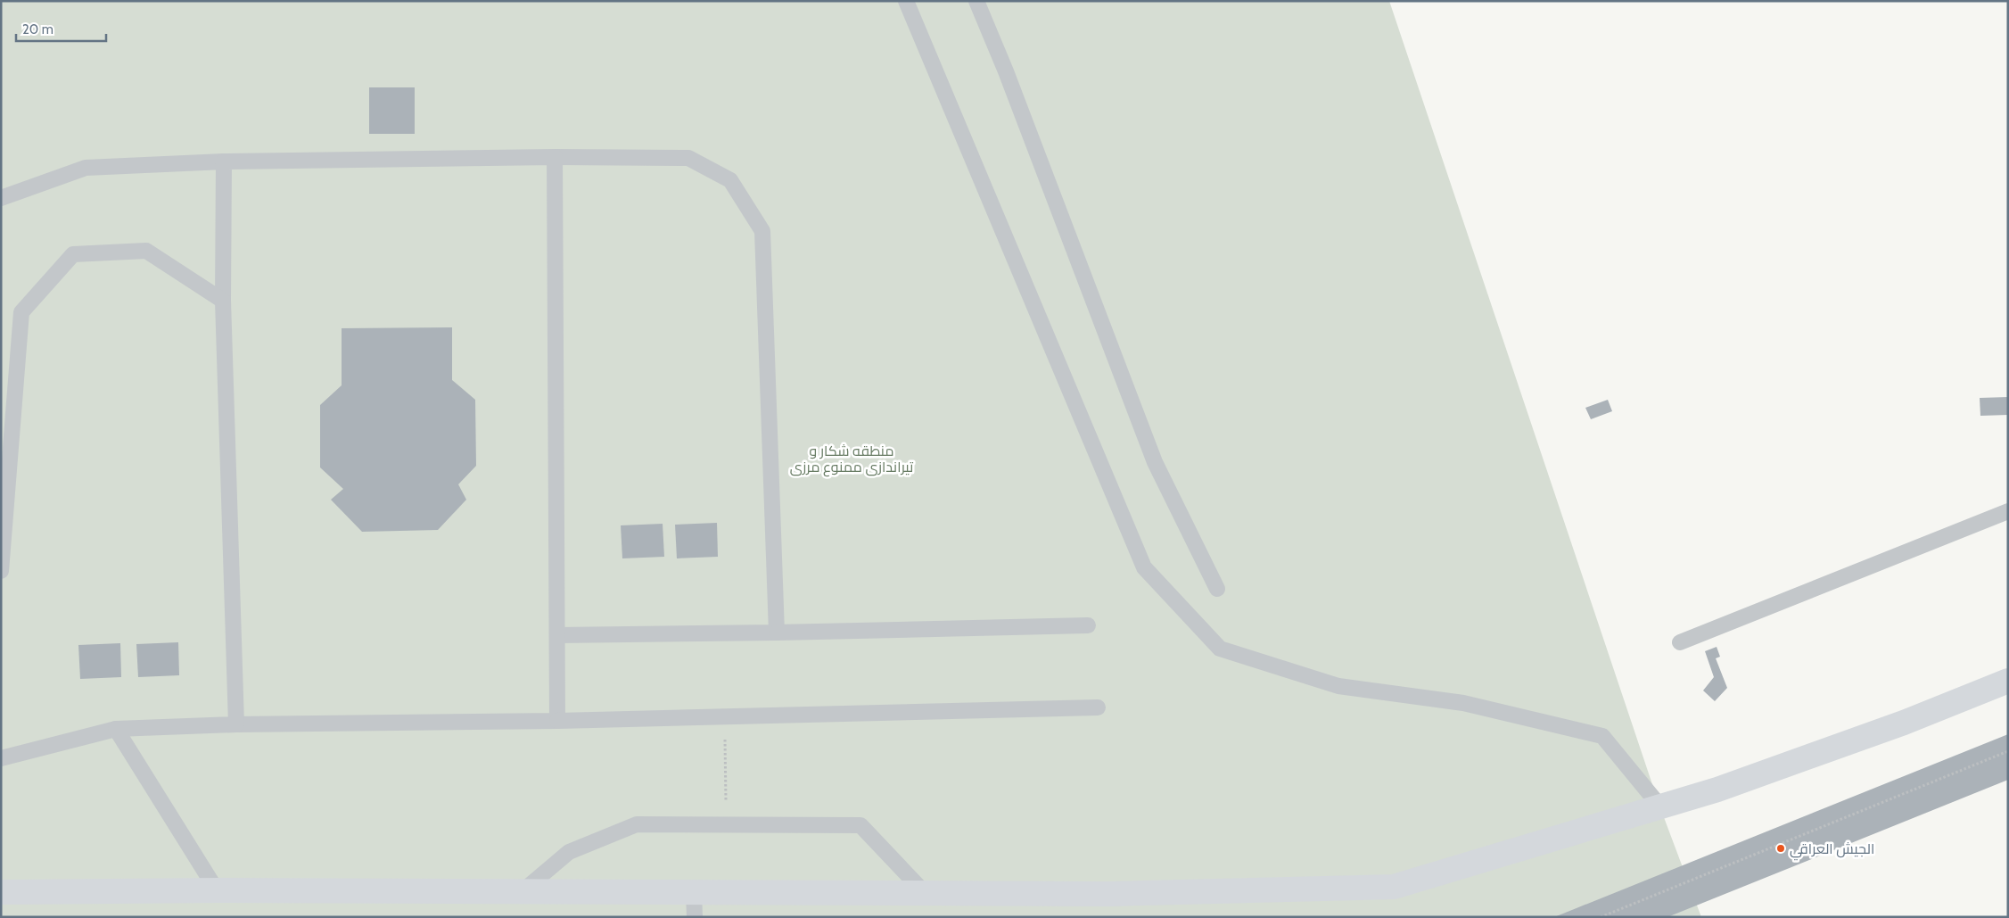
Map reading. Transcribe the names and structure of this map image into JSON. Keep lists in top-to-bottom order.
{
  "parks": ["منطقه شکار و تیراندازی ممنوع مرزی"],
  "places": ["الجيش العراقي"],
  "scale_bar": "20 m"
}
